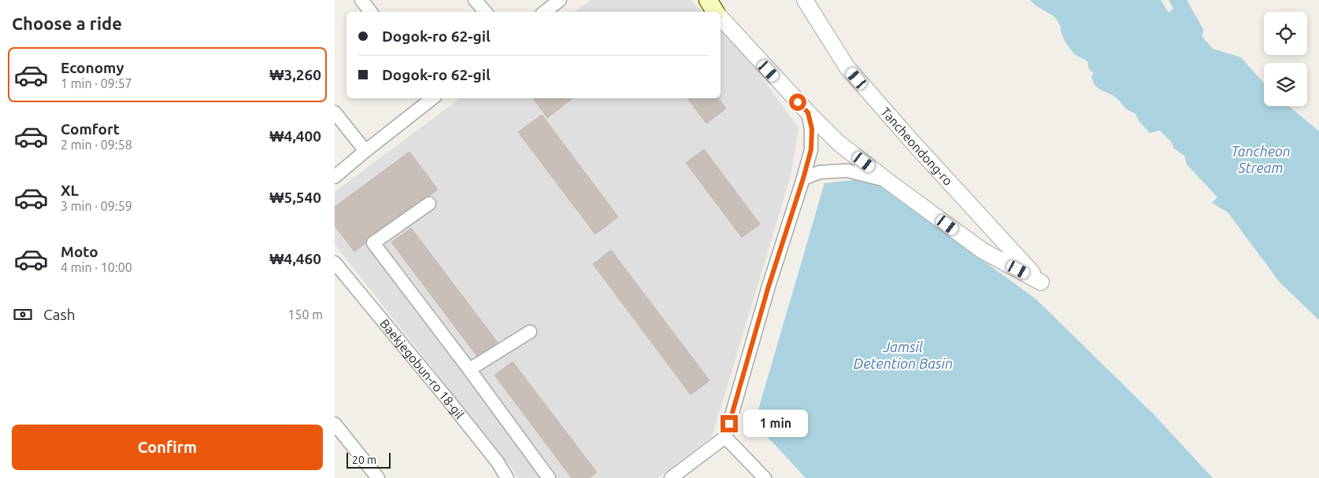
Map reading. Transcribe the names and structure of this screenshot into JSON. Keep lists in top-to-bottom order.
{
  "streets": {
    "street": ["Tancheondong-ro", "Baekjegobun-ro 18-gil"]
  },
  "water": ["Tancheon Stream", "Jamsil Detention Basin"],
  "scale_bar": "20 m",
  "page": {
    "heading": "Choose a ride",
    "banner": ["Dogok-ro 62-gil", "Dogok-ro 62-gil"],
    "list": [
      {
        "name": "Economy",
        "note": "1 min · 09:57",
        "value": "₩3,260"
      },
      {
        "name": "Comfort",
        "note": "2 min · 09:58",
        "value": "₩4,400"
      },
      {
        "name": "XL",
        "note": "3 min · 09:59",
        "value": "₩5,540"
      },
      {
        "name": "Moto",
        "note": "4 min · 10:00",
        "value": "₩4,460"
      }
    ],
    "pay": ["Cash", "150 m"],
    "bubble": "1 min",
    "buttons": "Confirm",
    "scale": "20 m"
  }
}
